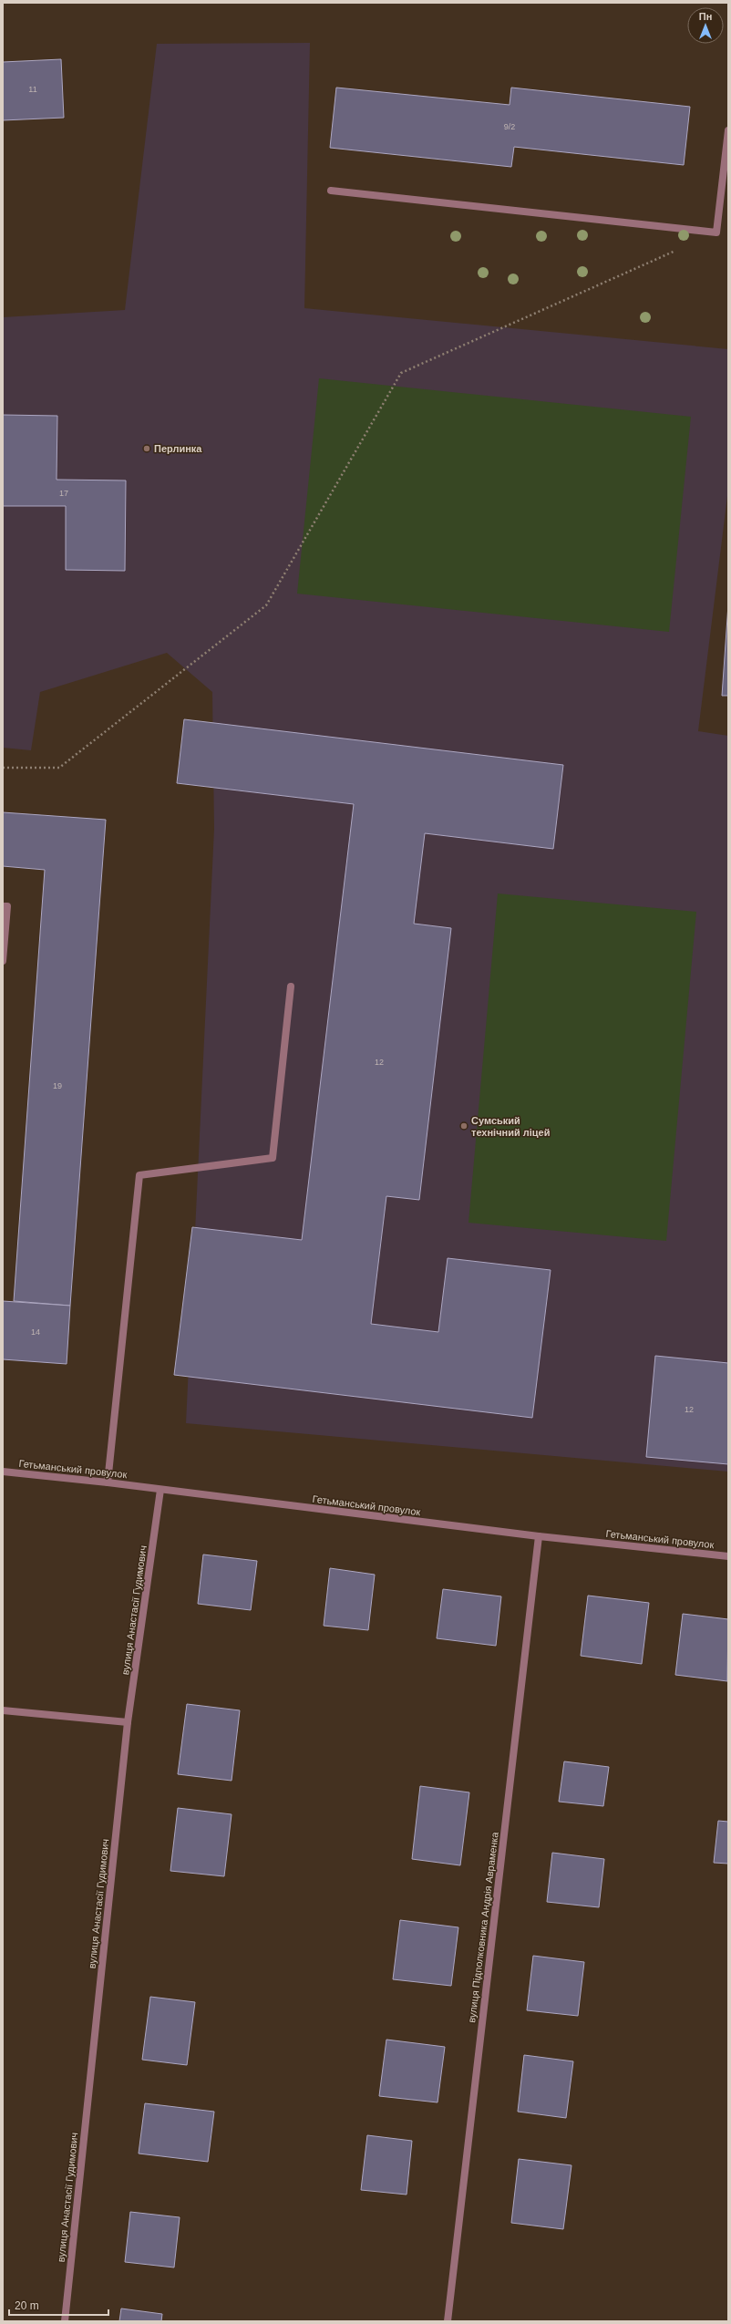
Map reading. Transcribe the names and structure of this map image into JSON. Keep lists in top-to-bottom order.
{
  "streets": {
    "street": ["Гетьманський провулок", "вулиця Анастасії Гудимович", "вулиця Підполковника Андрія Авраменка"]
  },
  "crossings": [
    ["Гетьманський провулок", "вулиця Анастасії Гудимович"],
    ["Гетьманський провулок", "вулиця Підполковника Андрія Авраменка"]
  ],
  "places": ["Перлинка", "Сумський технічний ліцей"],
  "house_numbers": [
    "11",
    "9/2",
    "17",
    "12",
    "19",
    "14",
    "12"
  ],
  "scale_bar": "20 m",
  "north": "top"
}
